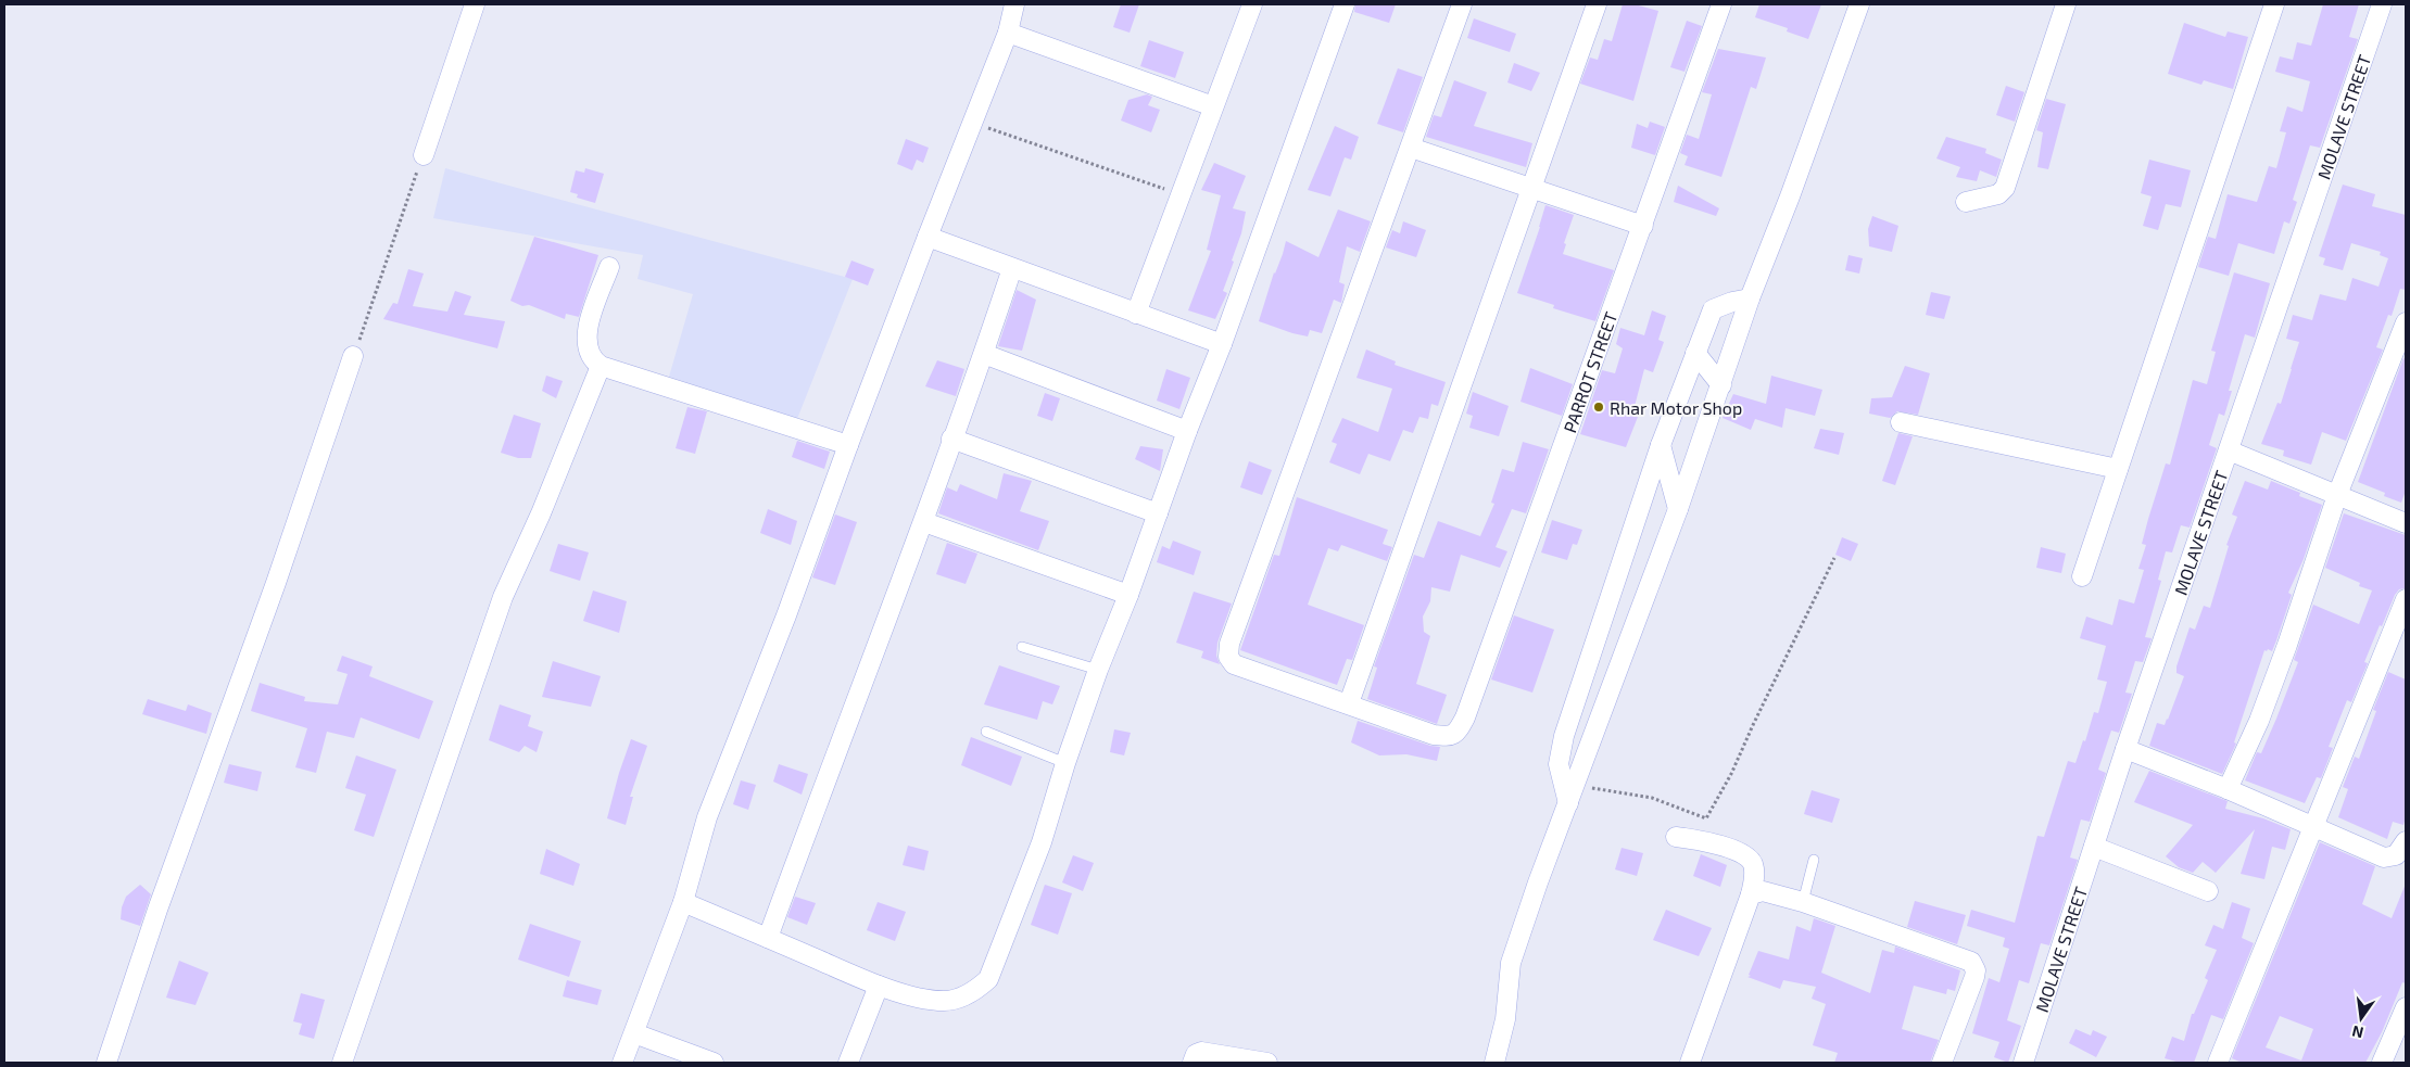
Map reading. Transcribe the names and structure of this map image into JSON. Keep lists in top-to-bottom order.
{
  "streets": {
    "street": ["MOLAVE STREET", "PARROT STREET"]
  },
  "places": ["Rhar Motor Shop"],
  "north": "bottom"
}
